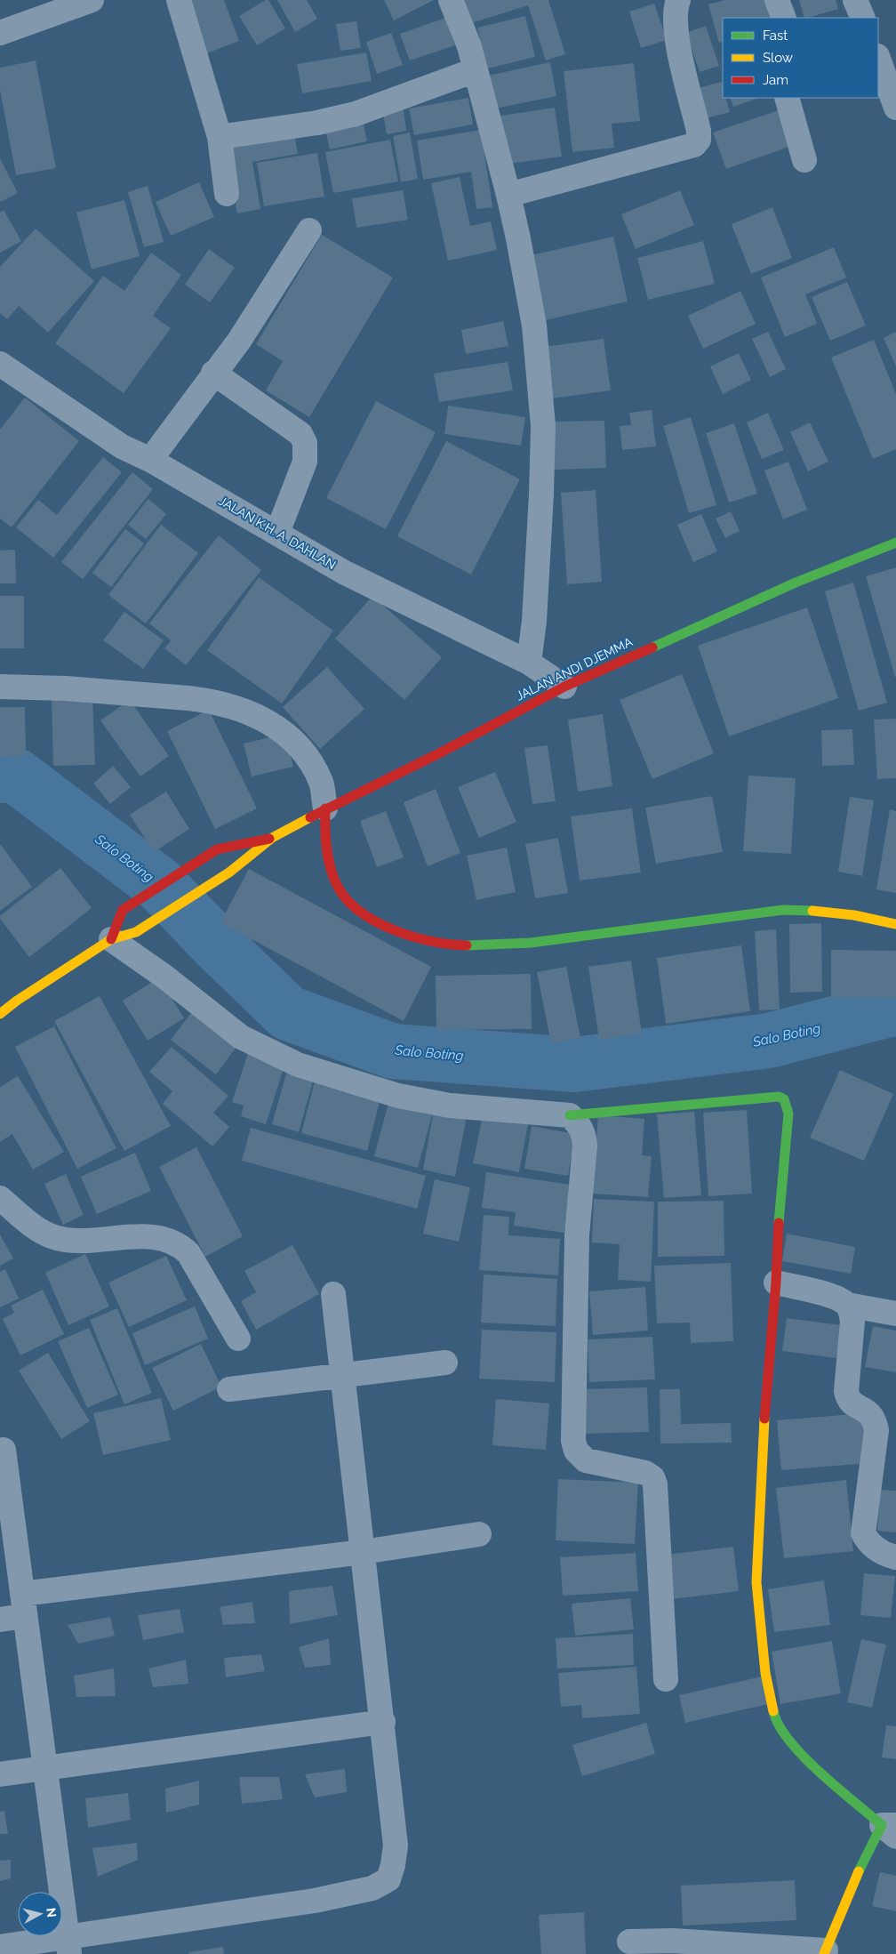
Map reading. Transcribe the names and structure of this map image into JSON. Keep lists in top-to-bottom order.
{
  "streets": {
    "main road": ["JALAN ANDI DJEMMA"],
    "street": ["JALAN K.H. A. DAHLAN"]
  },
  "crossings": [
    ["JALAN K.H. A. DAHLAN", "JALAN ANDI DJEMMA"]
  ],
  "water": ["Salo Boting"],
  "legend": ["Fast", "Slow", "Jam"],
  "north": "right"
}
